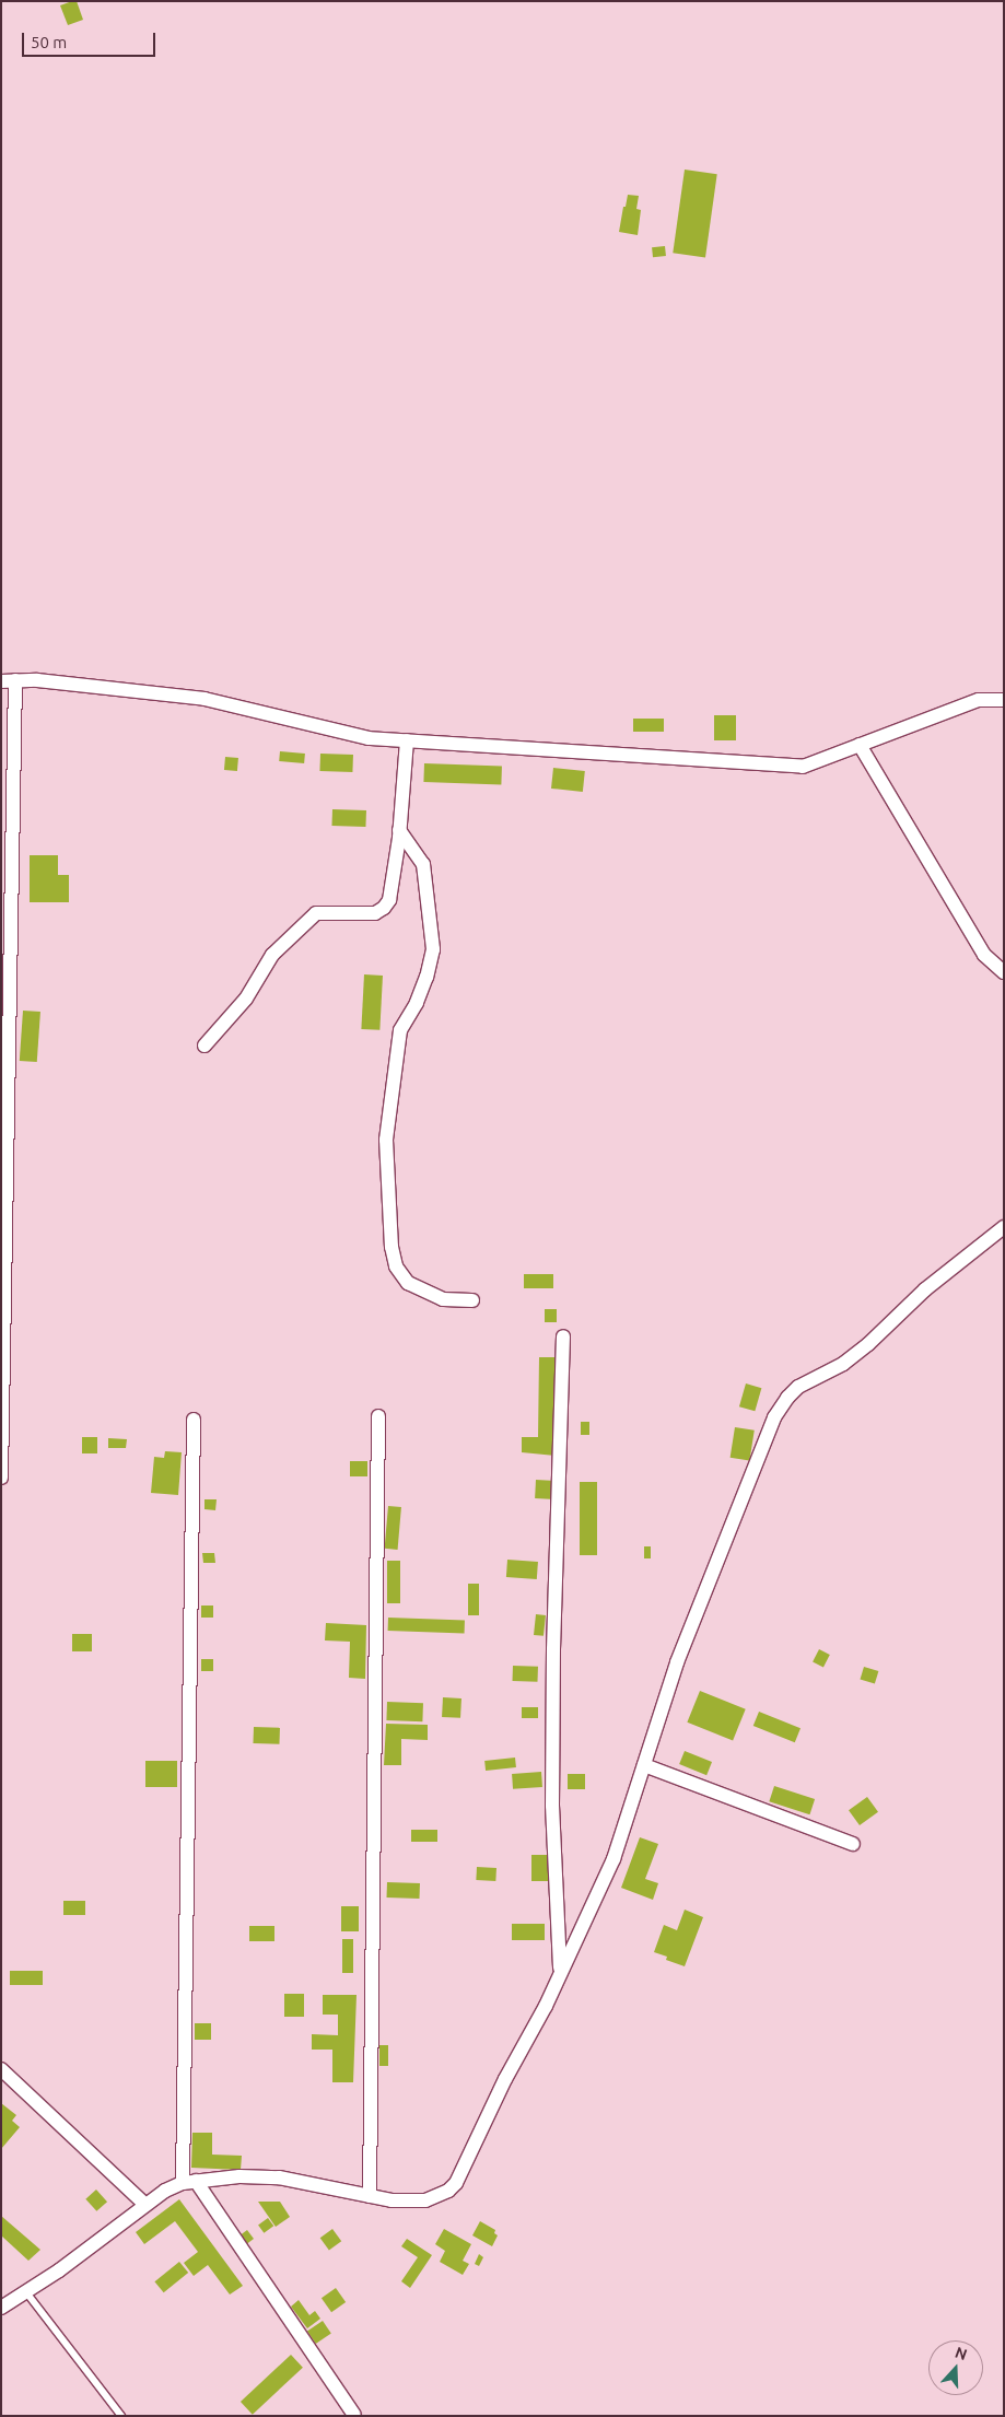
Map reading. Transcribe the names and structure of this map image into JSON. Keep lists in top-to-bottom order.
{
  "scale_bar": "50 m",
  "north": "top"
}
